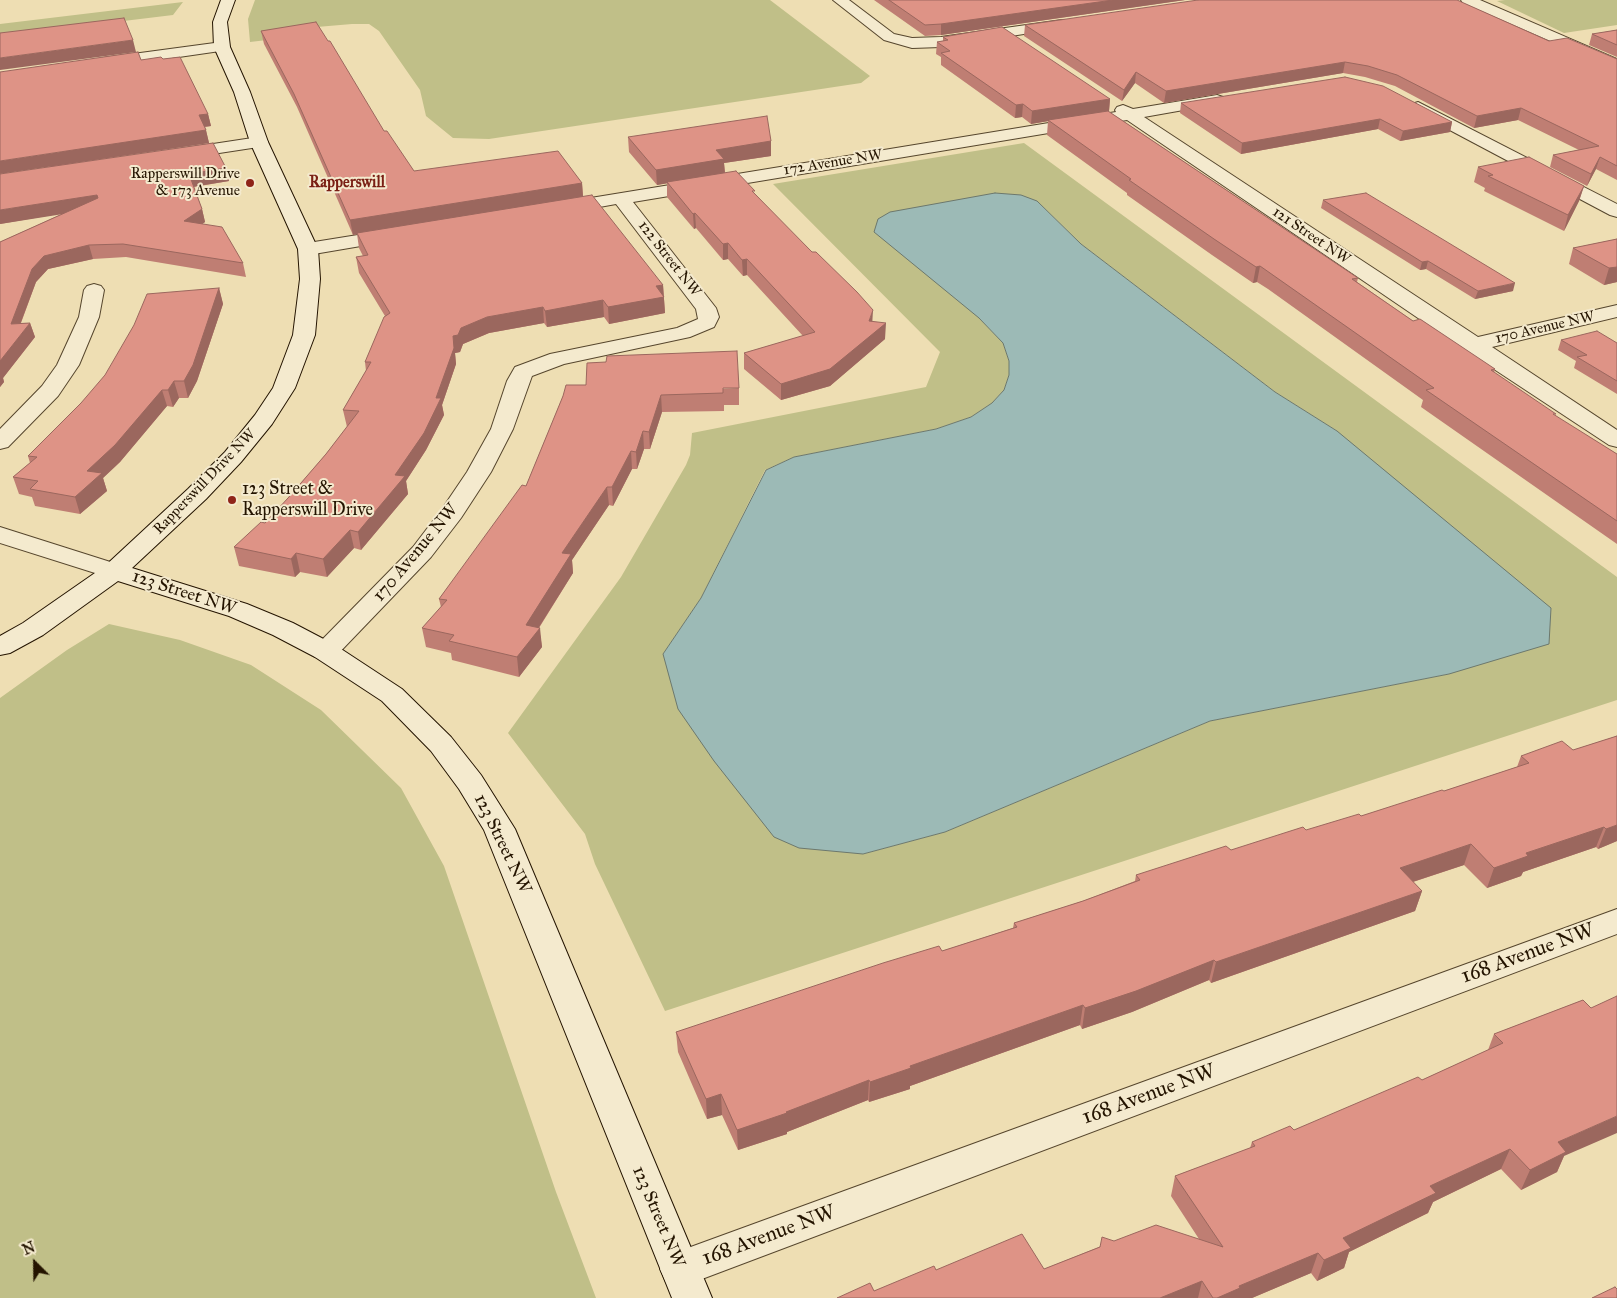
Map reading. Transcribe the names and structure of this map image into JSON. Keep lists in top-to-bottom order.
{
  "streets": {
    "street": [
      "172 Avenue NW",
      "121 Street NW",
      "122 Street NW",
      "170 Avenue NW",
      "Rapperswill Drive NW",
      "123 Street NW",
      "168 Avenue NW"
    ]
  },
  "crossings": [
    ["172 Avenue NW", "121 Street NW"],
    ["172 Avenue NW", "122 Street NW"],
    ["121 Street NW", "170 Avenue NW"],
    ["122 Street NW", "170 Avenue NW"],
    ["170 Avenue NW", "123 Street NW"],
    ["Rapperswill Drive NW", "123 Street NW"],
    ["123 Street NW", "168 Avenue NW"]
  ],
  "districts": ["Rapperswill"],
  "places": ["Rapperswill Drive & 173 Avenue", "123 Street & Rapperswill Drive"],
  "north": "top left"
}
